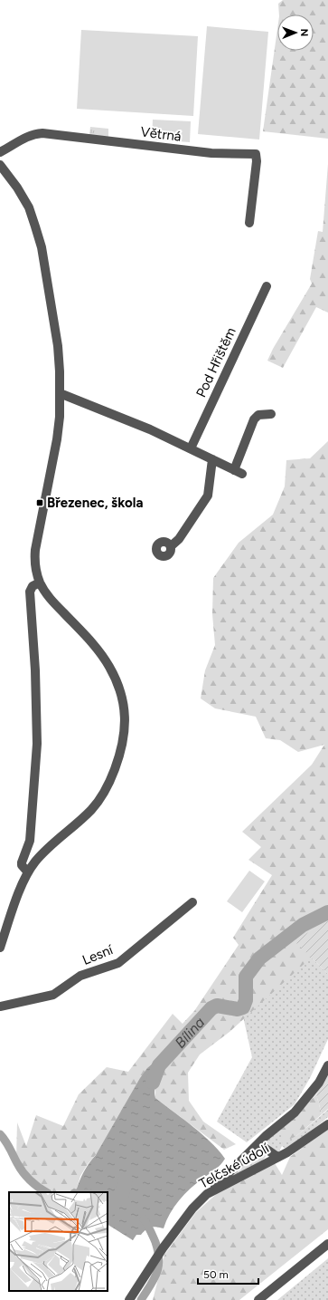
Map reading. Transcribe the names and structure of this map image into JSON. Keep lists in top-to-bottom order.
{
  "streets": {
    "street": [
      "Větrná",
      "Pod Hřištěm",
      "Lesní",
      "Telčské údolí"
    ]
  },
  "water": ["Bílina"],
  "places": {
    "transit": ["Březenec, škola"]
  },
  "scale_bar": "50 m",
  "north": "right"
}
